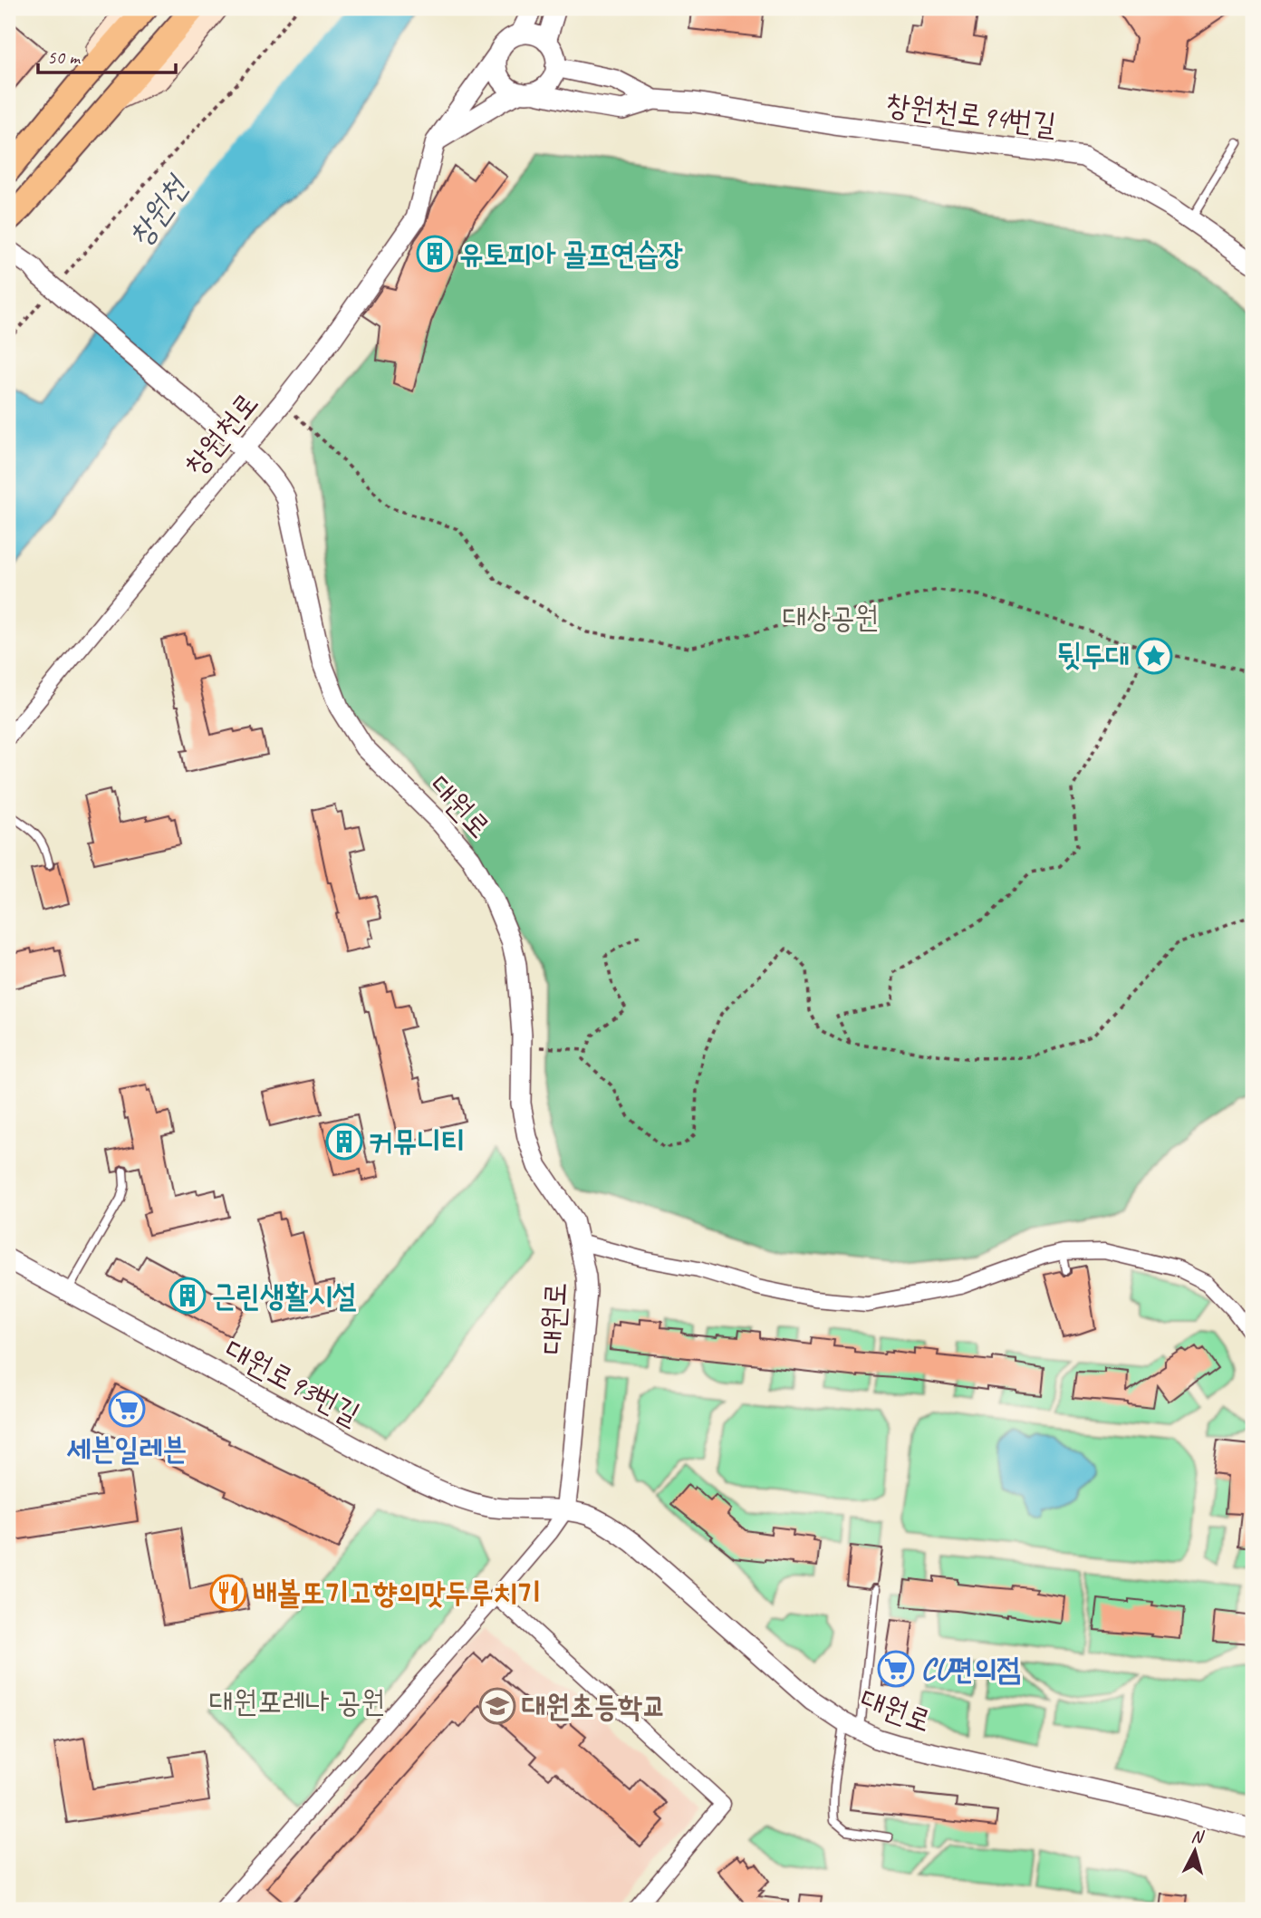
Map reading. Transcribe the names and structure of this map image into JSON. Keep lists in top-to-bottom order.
{
  "streets": {
    "street": [
      "창원천로94번길",
      "창원천로",
      "대원로",
      "대원로93번길"
    ]
  },
  "crossings": [
    ["창원천로", "대원로"],
    ["대원로", "대원로93번길"]
  ],
  "water": ["창원천"],
  "parks": ["대상공원", "대원포레나 공원"],
  "places": {
    "building": ["유토피아 골프연습장", "커뮤니티", "근린생활시설"],
    "place": ["뒷두대"],
    "supermarket": ["세븐일레븐", "CU편의점"],
    "restaurant": ["배볼또기고향의맛두루치기"],
    "school or university": ["대원초등학교"]
  },
  "scale_bar": "50 m",
  "north": "top"
}
